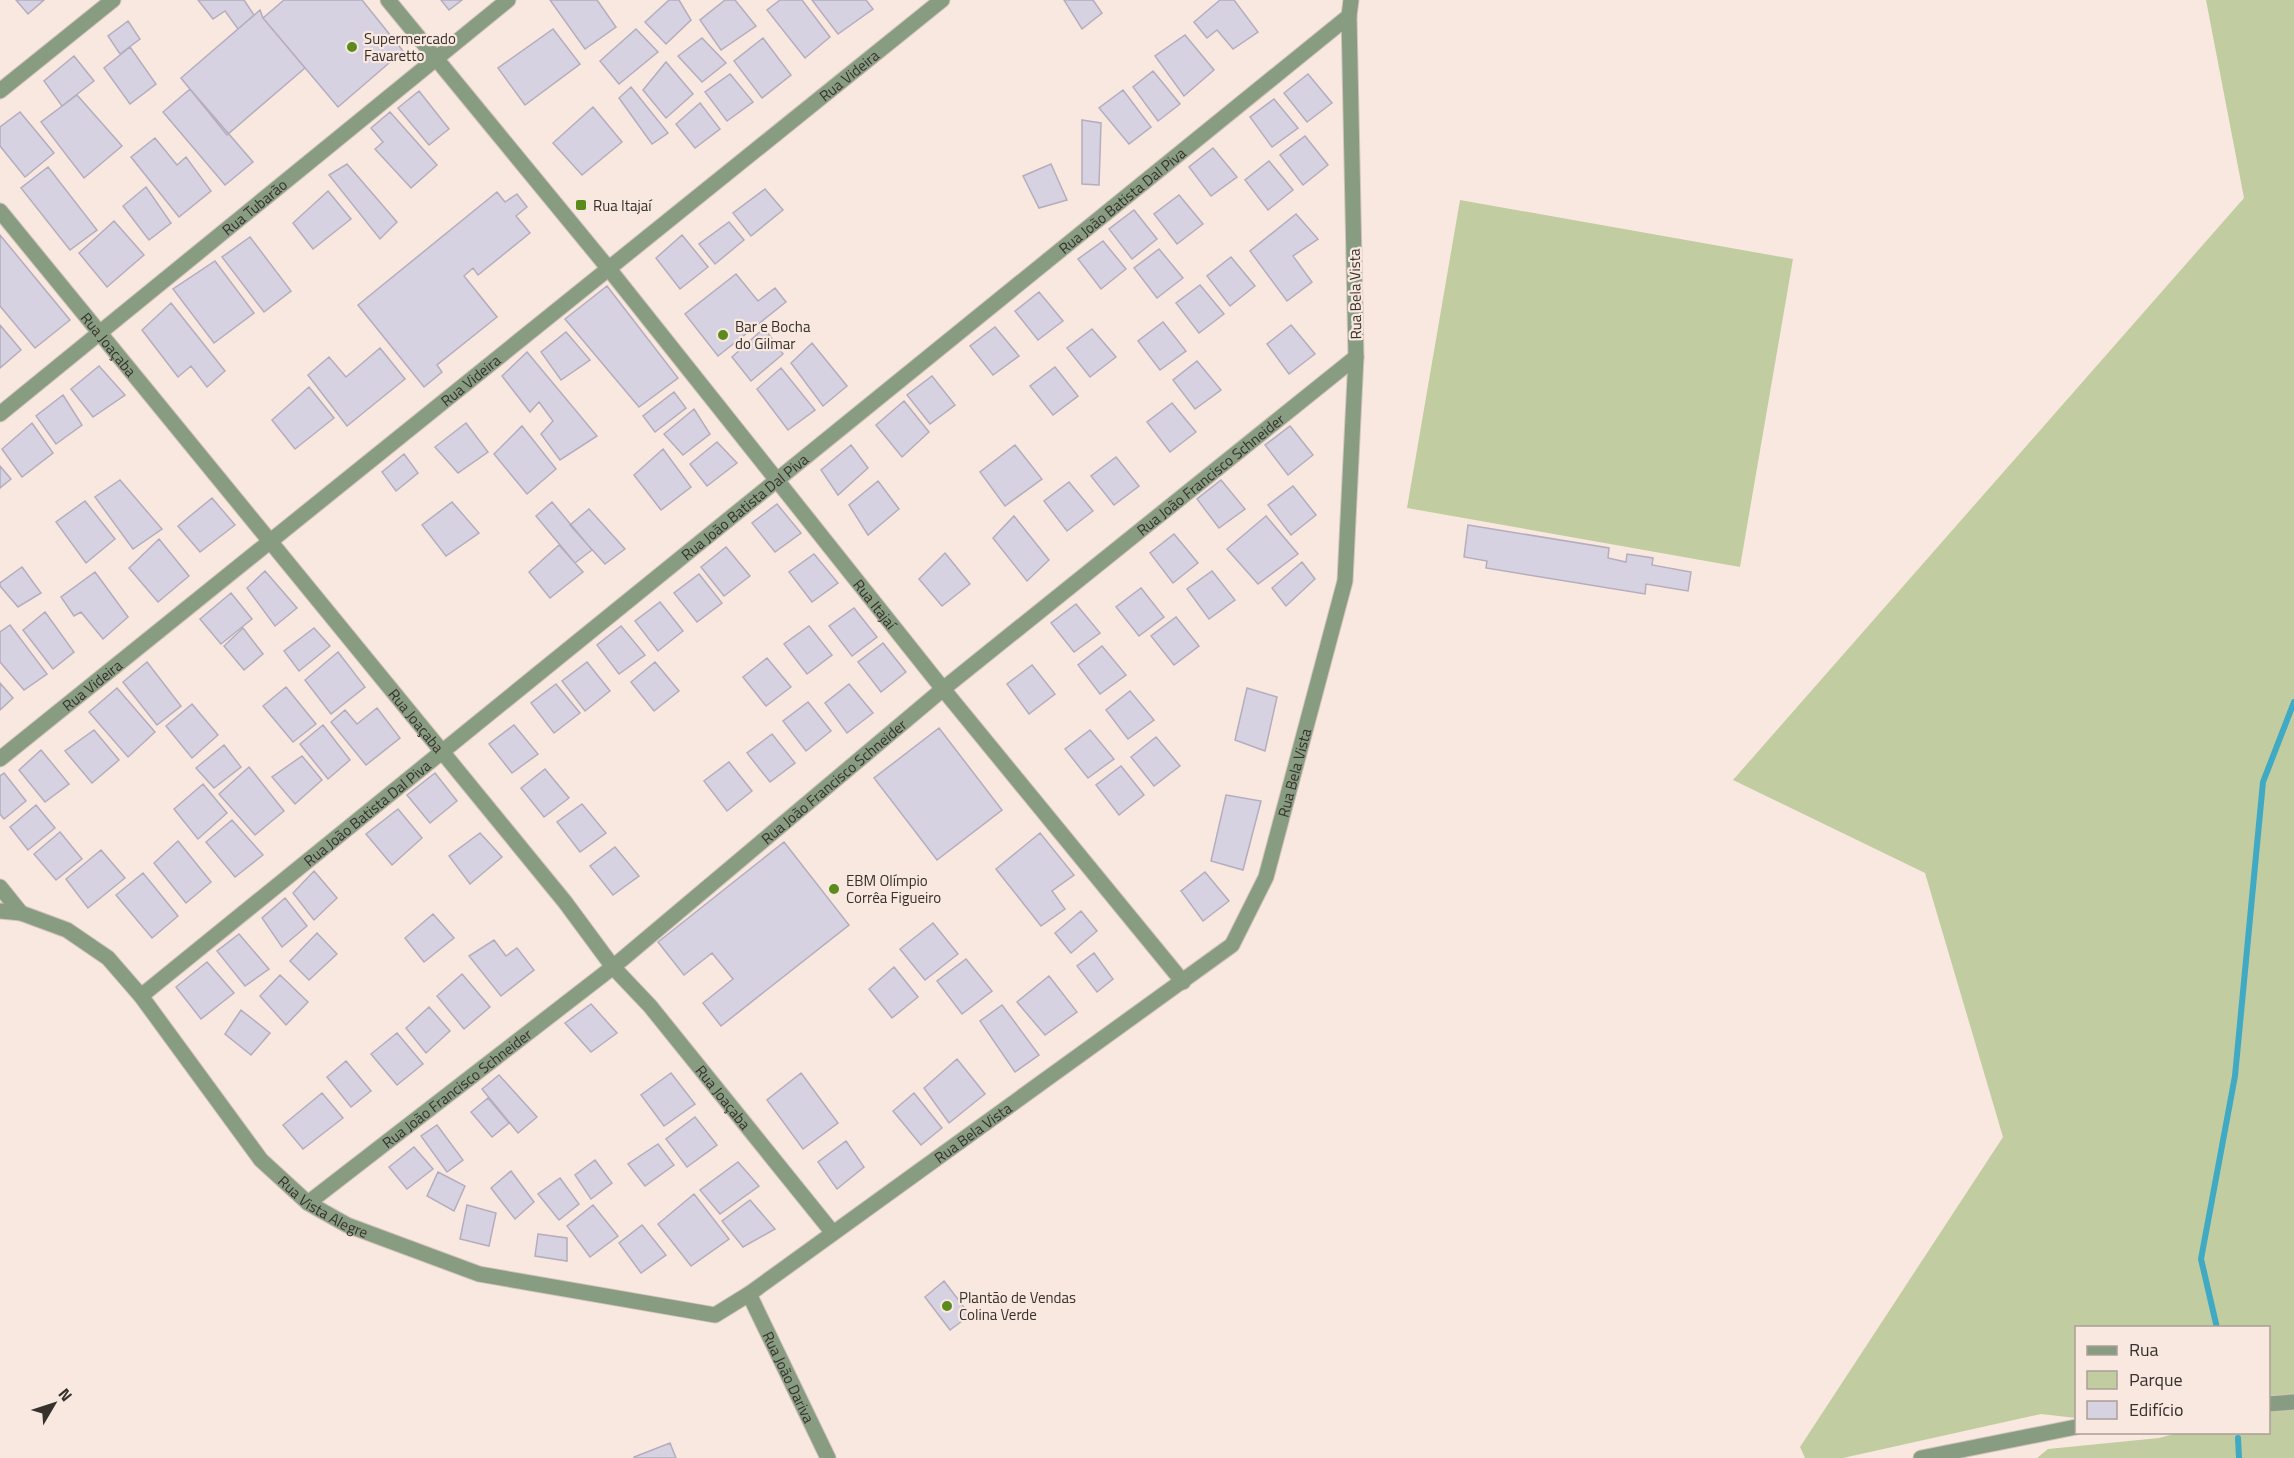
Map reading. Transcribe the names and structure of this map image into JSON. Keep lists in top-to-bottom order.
{
  "streets": {
    "street": [
      "Rua Videira",
      "Rua João Batista Dal Piva",
      "Rua Tubarão",
      "Rua Bela Vista",
      "Rua Joaçaba",
      "Rua João Francisco Schneider",
      "Rua Itajaí",
      "Rua Vista Alegre",
      "Rua João Dariva"
    ]
  },
  "crossings": [
    ["Rua Videira", "Rua Joaçaba"],
    ["Rua Videira", "Rua Itajaí"],
    ["Rua João Batista Dal Piva", "Rua Bela Vista"],
    ["Rua João Batista Dal Piva", "Rua Joaçaba"],
    ["Rua João Batista Dal Piva", "Rua Itajaí"],
    ["Rua João Batista Dal Piva", "Rua Vista Alegre"],
    ["Rua Tubarão", "Rua Joaçaba"],
    ["Rua Tubarão", "Rua Itajaí"],
    ["Rua Bela Vista", "Rua Joaçaba"],
    ["Rua Bela Vista", "Rua João Francisco Schneider"],
    ["Rua Bela Vista", "Rua Itajaí"],
    ["Rua Bela Vista", "Rua Vista Alegre"],
    ["Rua Bela Vista", "Rua João Dariva"],
    ["Rua Joaçaba", "Rua João Francisco Schneider"],
    ["Rua João Francisco Schneider", "Rua Itajaí"],
    ["Rua João Francisco Schneider", "Rua Vista Alegre"],
    ["Rua Vista Alegre", "Rua João Dariva"]
  ],
  "places": {
    "other": [
      "Supermercado Favaretto",
      "Bar e Bocha do Gilmar",
      "EBM Olímpio Corrêa Figueiro",
      "Plantão de Vendas Colina Verde"
    ],
    "transit": ["Rua Itajaí"]
  },
  "legend": ["Rua", "Parque", "Edifício"],
  "north": "top right"
}
